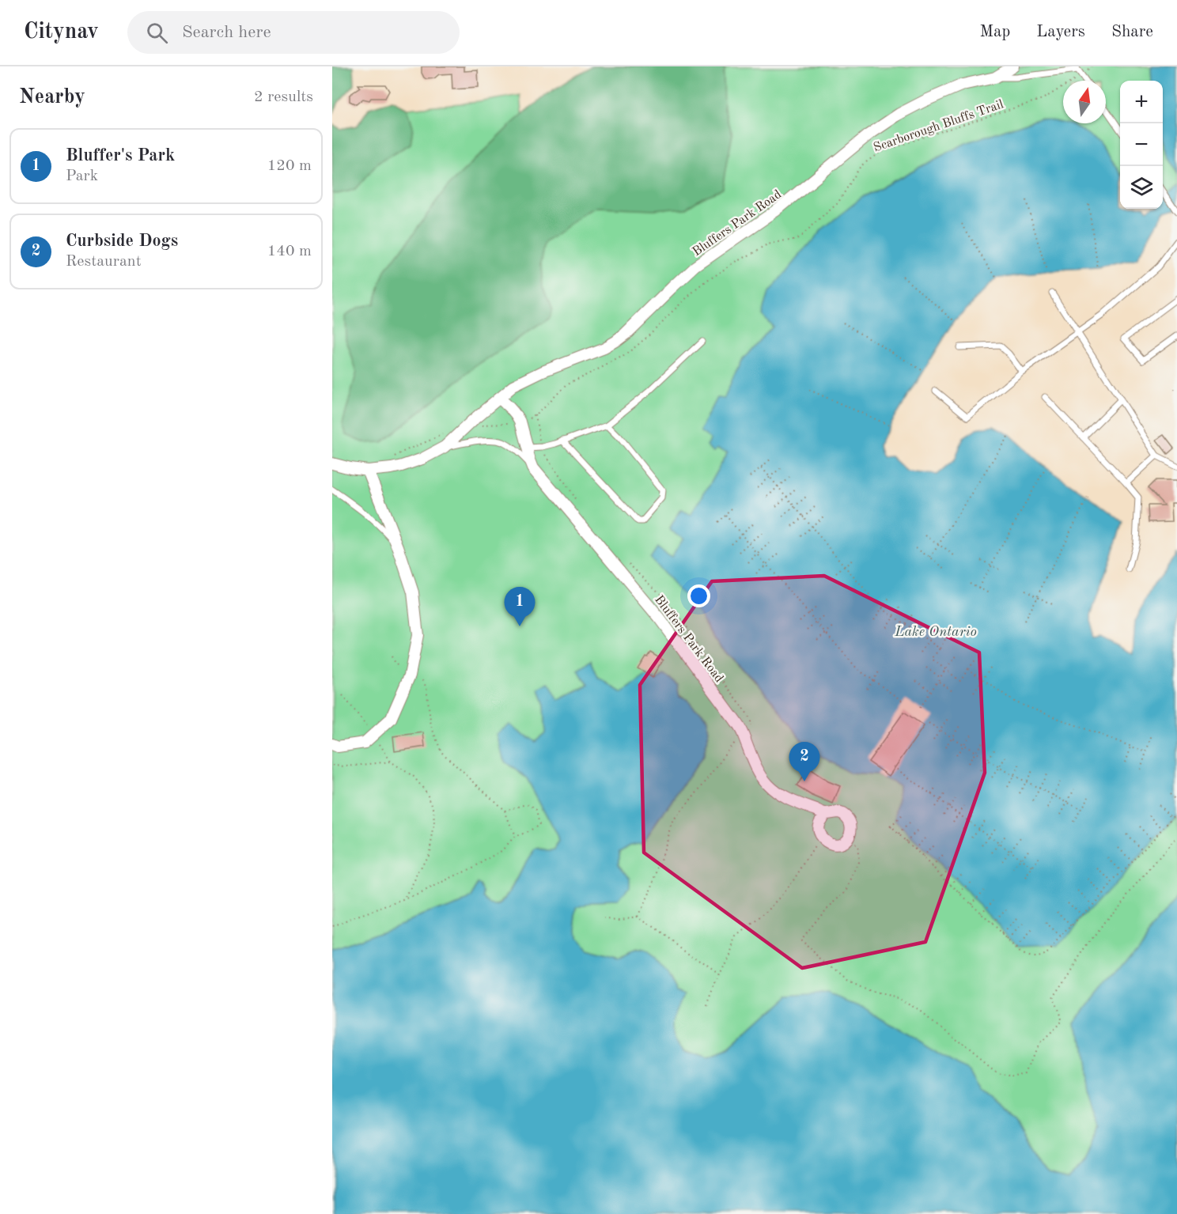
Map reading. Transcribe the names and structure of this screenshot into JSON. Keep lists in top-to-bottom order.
{
  "streets": {
    "street": ["Bluffers Park Road"],
    "path": ["Scarborough Bluffs Trail"]
  },
  "water": ["Lake Ontario"],
  "north": "top",
  "page": {
    "header": "Citynav",
    "search": "Search here",
    "nav": ["Map", "Layers", "Share"],
    "heading": ["Nearby", "2 results"],
    "map_buttons": ["+", "−"],
    "list": [
      {
        "mark": "1",
        "name": "Bluffer's Park",
        "note": "Park",
        "value": "120 m"
      },
      {
        "mark": "2",
        "name": "Curbside Dogs",
        "note": "Restaurant",
        "value": "140 m"
      }
    ],
    "pins": ["1", "2"]
  }
}
